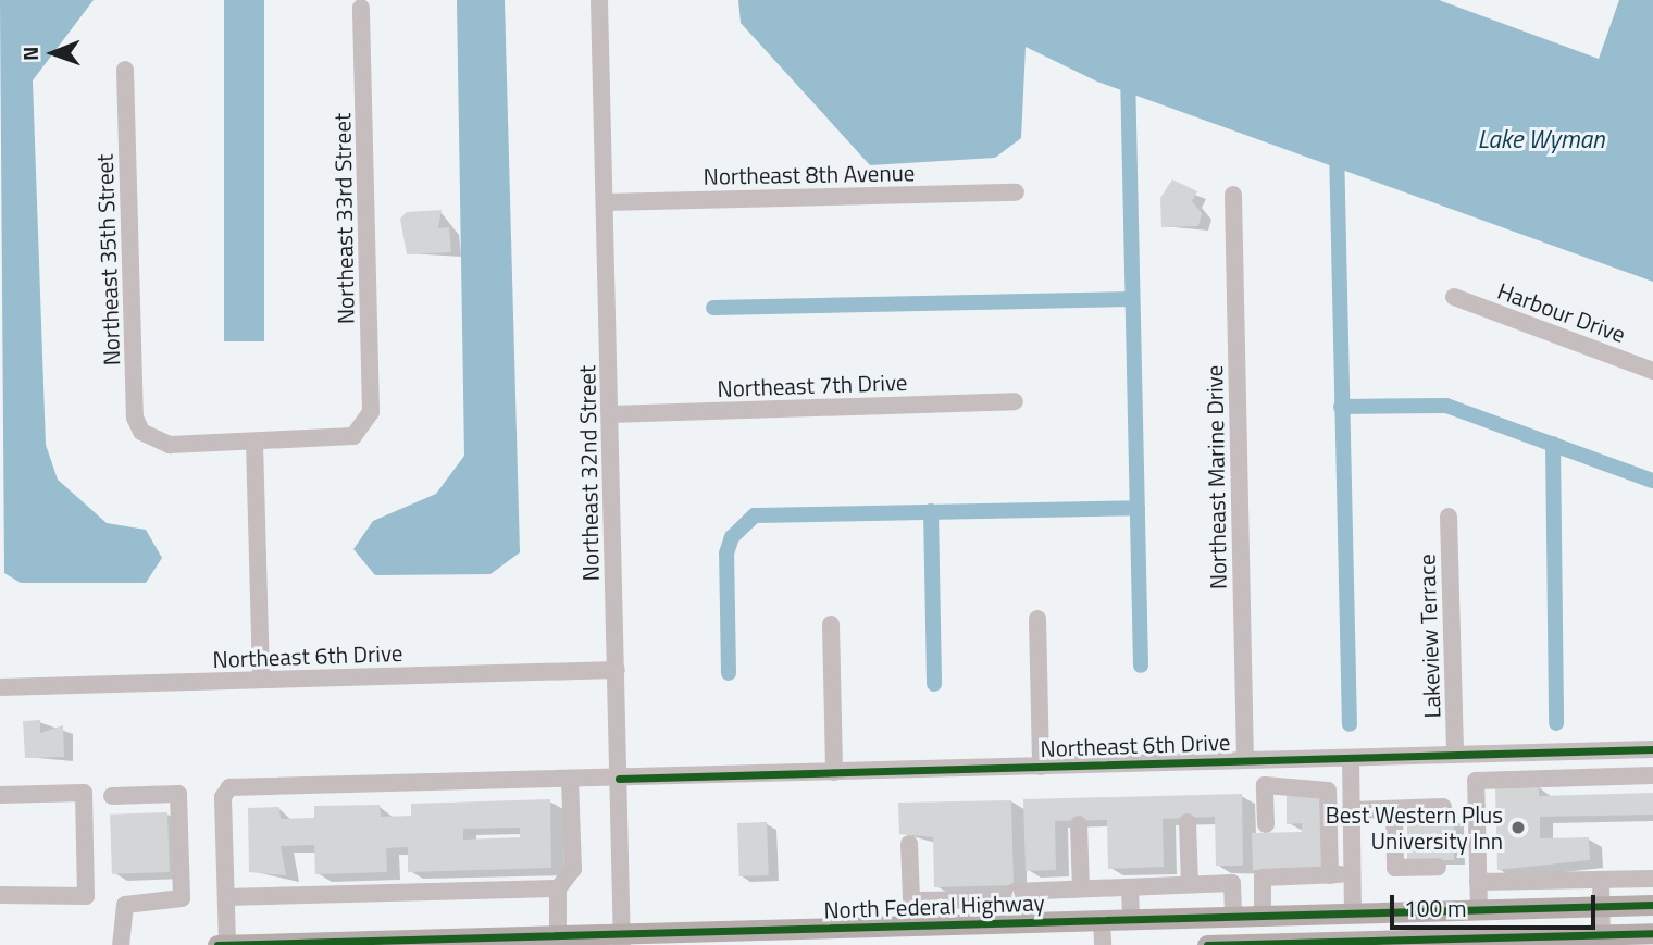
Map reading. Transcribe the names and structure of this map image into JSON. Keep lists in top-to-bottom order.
{
  "streets": {
    "main road": ["North Federal Highway"],
    "street": [
      "Northeast 8th Avenue",
      "Northeast 33rd Street",
      "Northeast 35th Street",
      "Harbour Drive",
      "Northeast 7th Drive",
      "Northeast 32nd Street",
      "Northeast Marine Drive",
      "Lakeview Terrace",
      "Northeast 6th Drive"
    ]
  },
  "crossings": [
    ["Northeast 8th Avenue", "Northeast 32nd Street"],
    ["Northeast 33rd Street", "Northeast 35th Street"],
    ["Northeast 7th Drive", "Northeast 32nd Street"],
    ["Northeast 32nd Street", "Northeast 6th Drive"],
    ["Northeast 32nd Street", "North Federal Highway"],
    ["Northeast Marine Drive", "Northeast 6th Drive"],
    ["Lakeview Terrace", "Northeast 6th Drive"]
  ],
  "water": ["Lake Wyman"],
  "places": ["Best Western Plus University Inn"],
  "scale_bar": "100 m",
  "north": "left"
}
